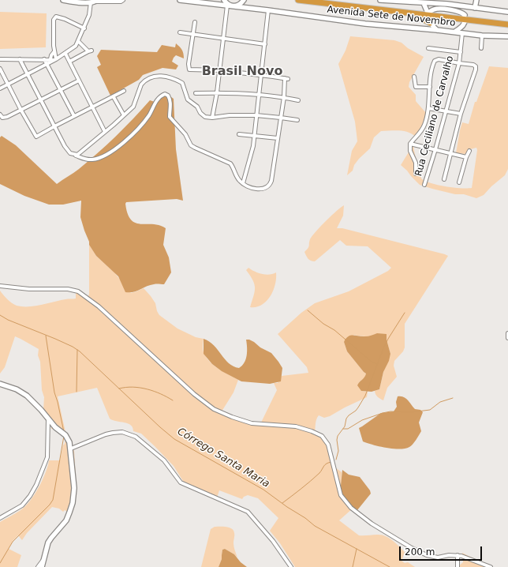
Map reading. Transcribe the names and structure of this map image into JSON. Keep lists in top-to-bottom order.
{
  "streets": {
    "street": ["Avenida Sete de Novembro", "Rua Ceciliano de Carvalho"]
  },
  "crossings": [
    ["Avenida Sete de Novembro", "Rua Ceciliano de Carvalho"]
  ],
  "districts": ["Brasil Novo"],
  "water": ["Córrego Santa Maria"],
  "scale_bar": "200 m"
}
